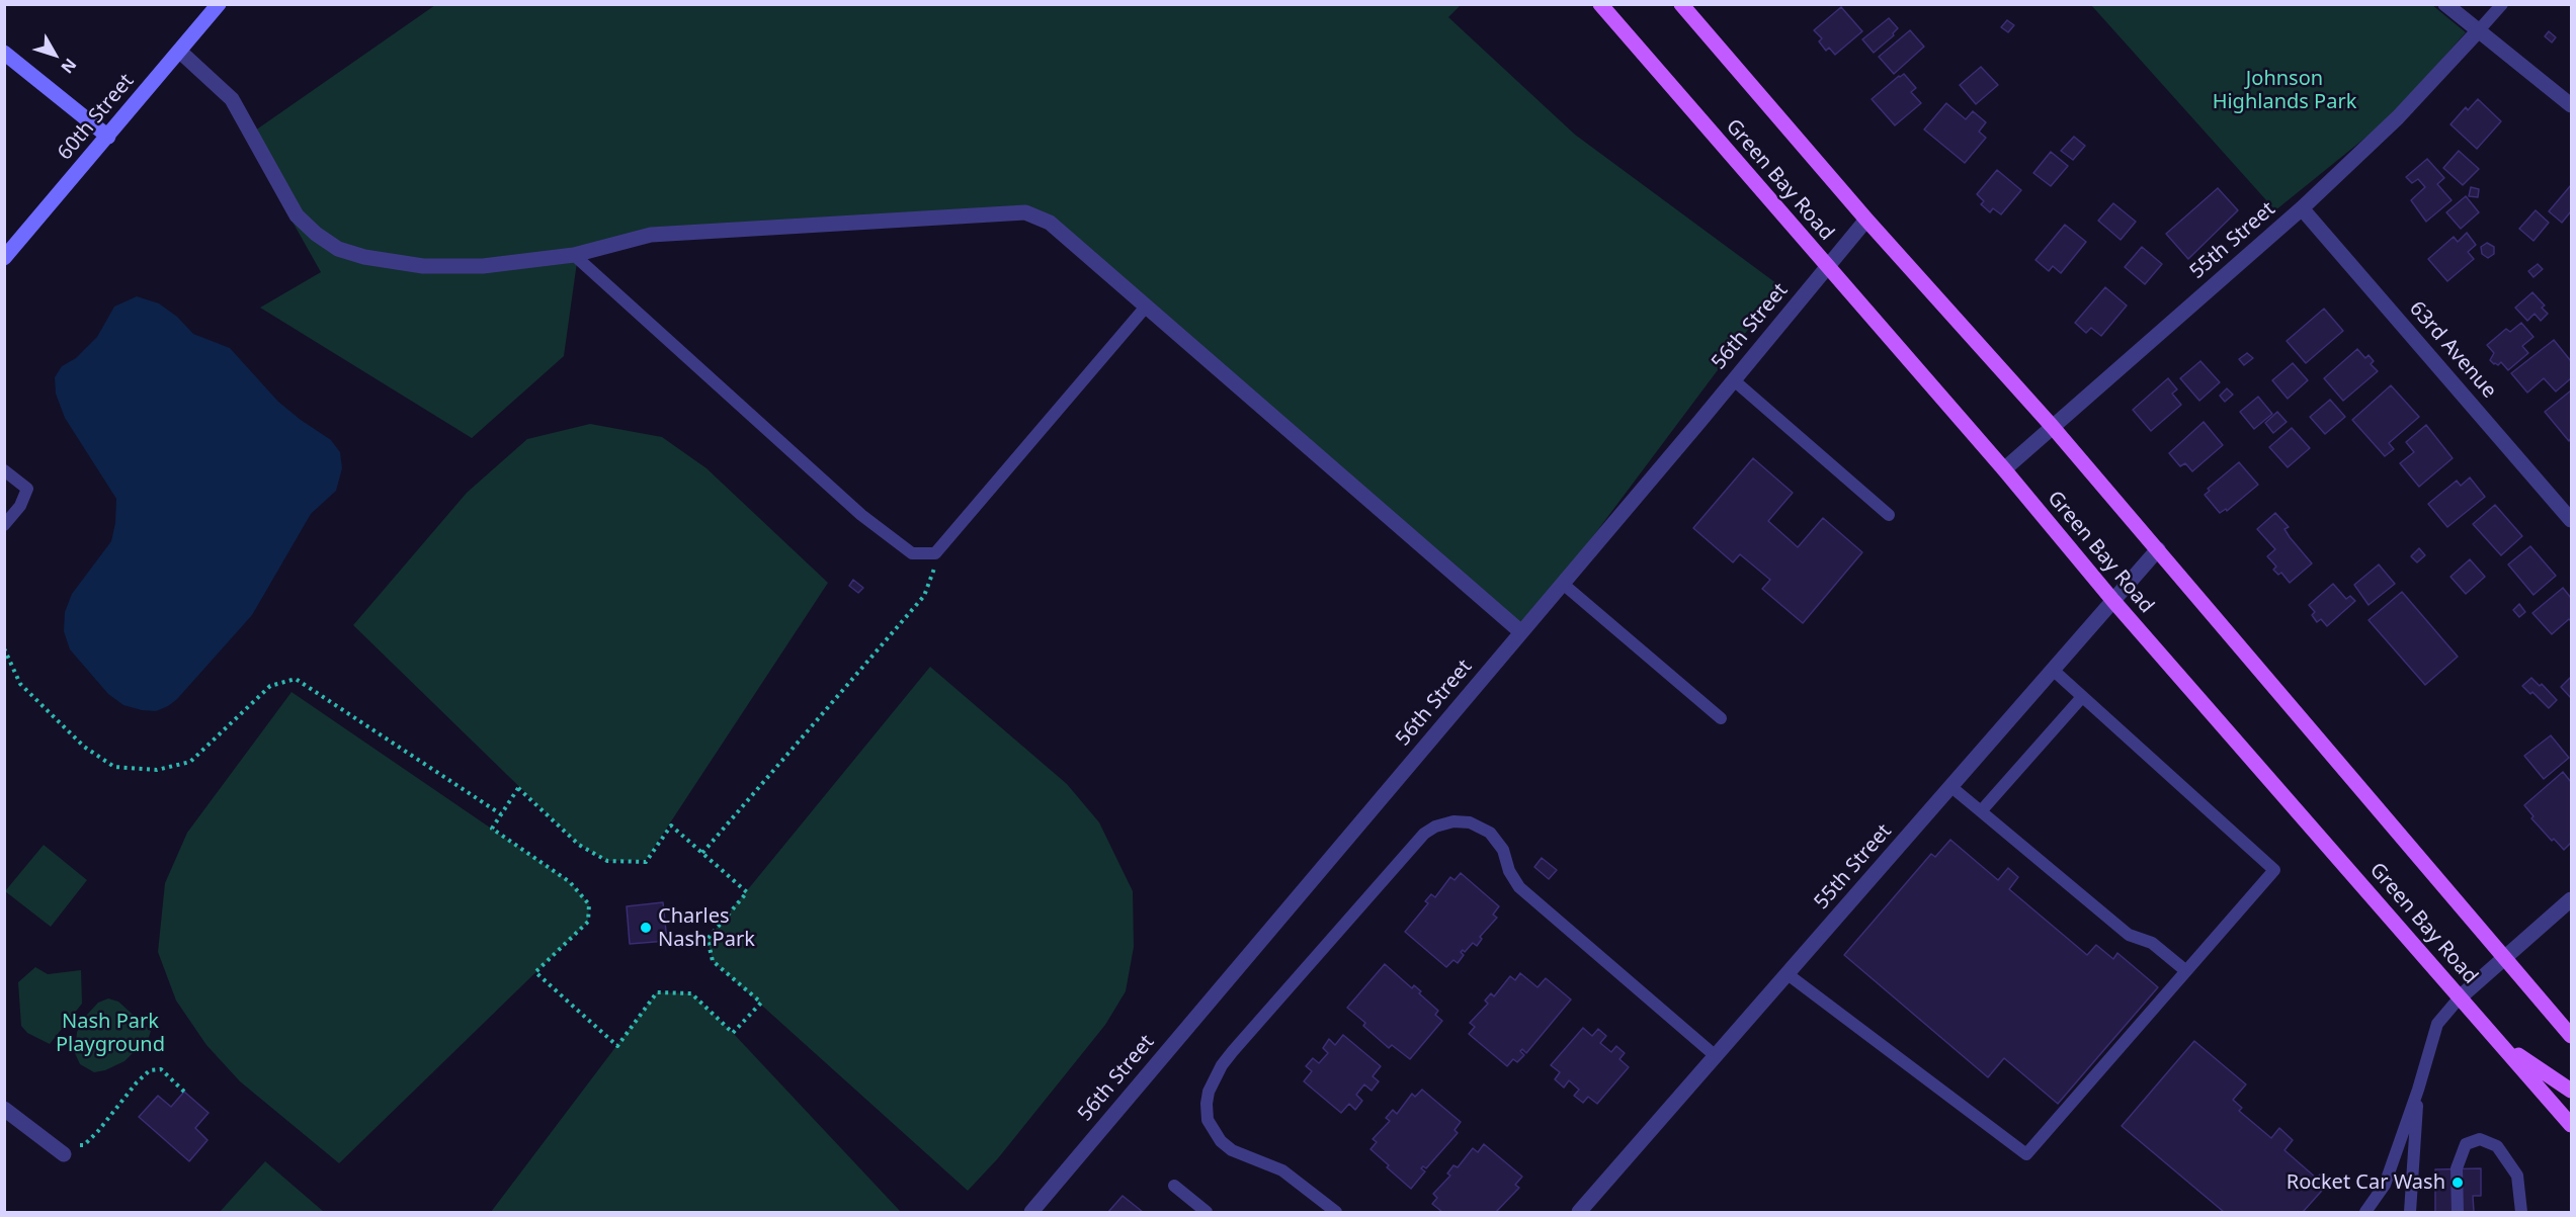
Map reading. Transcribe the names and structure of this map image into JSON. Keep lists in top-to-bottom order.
{
  "streets": {
    "main road": ["Green Bay Road"],
    "street": [
      "60th Street",
      "55th Street",
      "56th Street",
      "63rd Avenue"
    ]
  },
  "crossings": [
    ["Green Bay Road", "55th Street"],
    ["Green Bay Road", "56th Street"],
    ["55th Street", "63rd Avenue"]
  ],
  "parks": ["Johnson Highlands Park", "Nash Park Playground"],
  "places": ["Charles Nash Park", "Rocket Car Wash"],
  "north": "bottom right"
}
